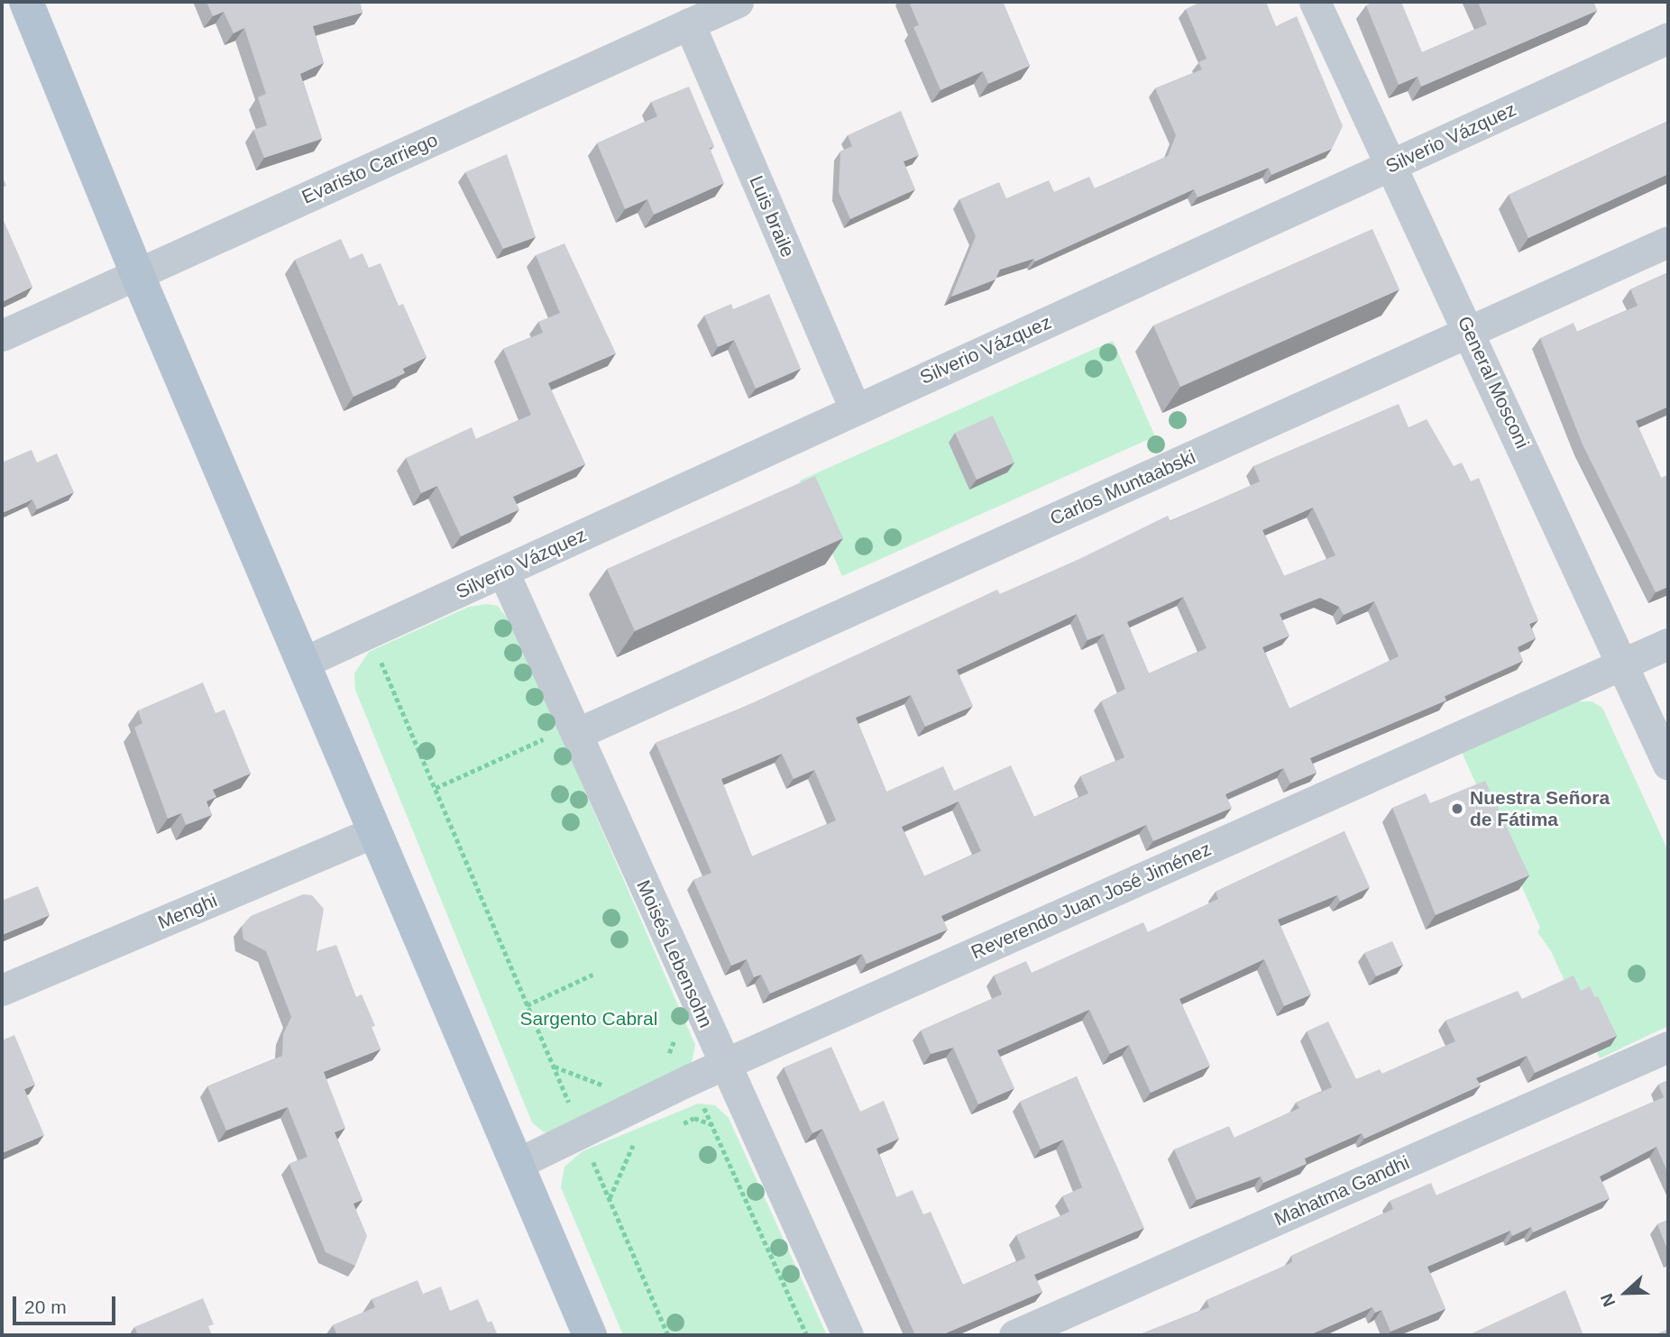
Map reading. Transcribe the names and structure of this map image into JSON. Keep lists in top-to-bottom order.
{
  "streets": {
    "street": [
      "Silverio Vázquez",
      "Evaristo Carriego",
      "Luis braile",
      "General Mosconi",
      "Carlos Muntaabski",
      "Reverendo Juan José Jiménez",
      "Menghi",
      "Moisés Lebensohn",
      "Mahatma Gandhi"
    ]
  },
  "crossings": [
    ["Silverio Vázquez", "Luis braile"],
    ["Silverio Vázquez", "General Mosconi"],
    ["Silverio Vázquez", "Moisés Lebensohn"],
    ["Evaristo Carriego", "Luis braile"],
    ["General Mosconi", "Carlos Muntaabski"],
    ["General Mosconi", "Reverendo Juan José Jiménez"],
    ["Carlos Muntaabski", "Moisés Lebensohn"],
    ["Reverendo Juan José Jiménez", "Moisés Lebensohn"]
  ],
  "parks": ["Sargento Cabral"],
  "places": ["Nuestra Señora de Fátima"],
  "scale_bar": "20 m",
  "north": "left"
}
